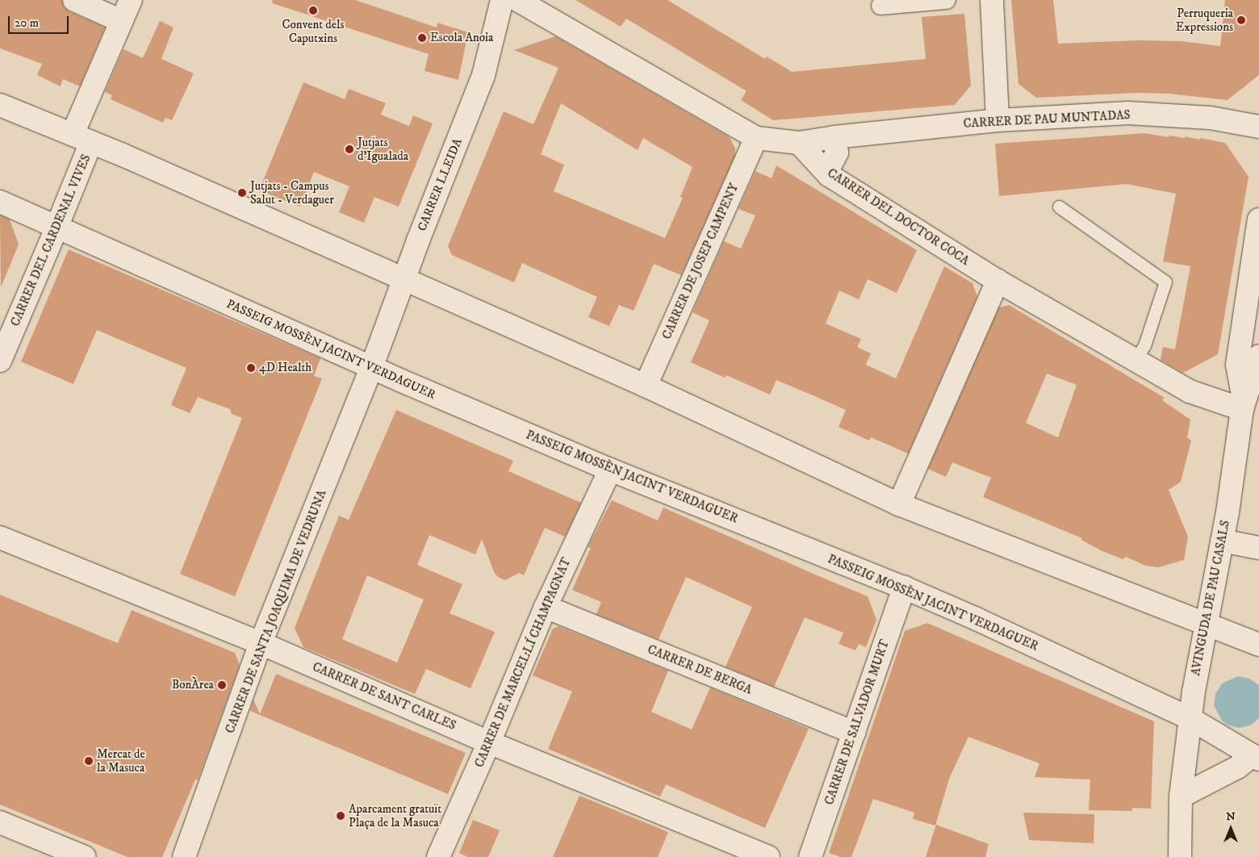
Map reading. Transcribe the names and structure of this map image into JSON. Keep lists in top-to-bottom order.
{
  "streets": {
    "street": [
      "CARRER DE PAU MUNTADAS",
      "CARRER LLEIDA",
      "CARRER DEL DOCTOR COCA",
      "CARRER DEL CARDENAL VIVES",
      "CARRER DE JOSEP CAMPENY",
      "PASSEIG MOSSÈN JACINT VERDAGUER",
      "AVINGUDA DE PAU CASALS",
      "CARRER DE SANTA JOAQUIMA DE VEDRUNA",
      "CARRER DE MARCEL·LÍ CHAMPAGNAT",
      "CARRER DE BERGA",
      "CARRER DE SANT CARLES",
      "CARRER DE SALVADOR MURT"
    ]
  },
  "crossings": [
    ["CARRER DE PAU MUNTADAS", "CARRER DEL DOCTOR COCA"],
    ["CARRER LLEIDA", "PASSEIG MOSSÈN JACINT VERDAGUER"],
    ["CARRER LLEIDA", "CARRER DE SANTA JOAQUIMA DE VEDRUNA"],
    ["CARRER DEL DOCTOR COCA", "AVINGUDA DE PAU CASALS"],
    ["CARRER DEL CARDENAL VIVES", "PASSEIG MOSSÈN JACINT VERDAGUER"],
    ["PASSEIG MOSSÈN JACINT VERDAGUER", "AVINGUDA DE PAU CASALS"],
    ["PASSEIG MOSSÈN JACINT VERDAGUER", "CARRER DE SANTA JOAQUIMA DE VEDRUNA"],
    ["PASSEIG MOSSÈN JACINT VERDAGUER", "CARRER DE MARCEL·LÍ CHAMPAGNAT"],
    ["PASSEIG MOSSÈN JACINT VERDAGUER", "CARRER DE SALVADOR MURT"],
    ["CARRER DE SANTA JOAQUIMA DE VEDRUNA", "CARRER DE SANT CARLES"],
    ["CARRER DE MARCEL·LÍ CHAMPAGNAT", "CARRER DE BERGA"],
    ["CARRER DE MARCEL·LÍ CHAMPAGNAT", "CARRER DE SANT CARLES"],
    ["CARRER DE BERGA", "CARRER DE SALVADOR MURT"]
  ],
  "places": [
    "Convent dels Caputxins",
    "Perruqueria Expressions",
    "Escola Anoia",
    "Jutjats d'Igualada",
    "Jutjats - Campus Salut - Verdaguer",
    "4D Health",
    "BonÀrea",
    "Mercat de la Masuca",
    "Aparcament gratuït Plaça de la Masuca"
  ],
  "scale_bar": "20 m",
  "north": "top"
}
